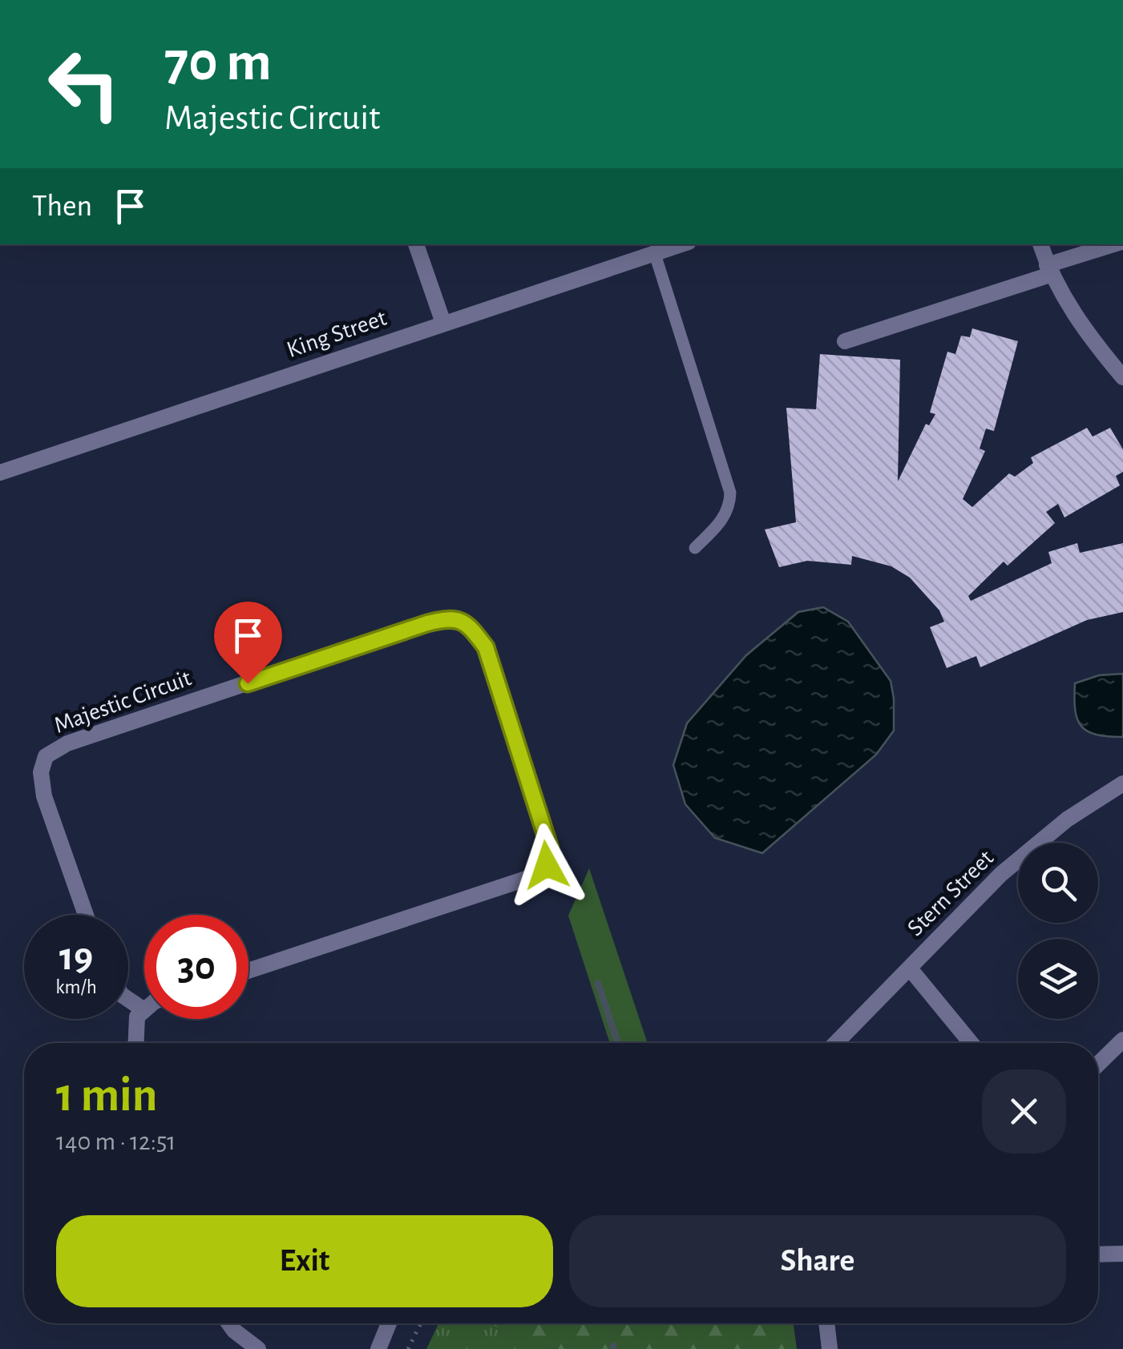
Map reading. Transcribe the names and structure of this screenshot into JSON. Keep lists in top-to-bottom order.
{
  "streets": {
    "street": ["King Street", "Majestic Circuit", "Stern Street"]
  },
  "page": {
    "turn": ["70 m", "Majestic Circuit"],
    "then": "Then",
    "speed": "19 km/h",
    "limit": "30",
    "heading": ["1 min", "140 m · 12:51"],
    "buttons": ["Exit", "Share"]
  }
}
